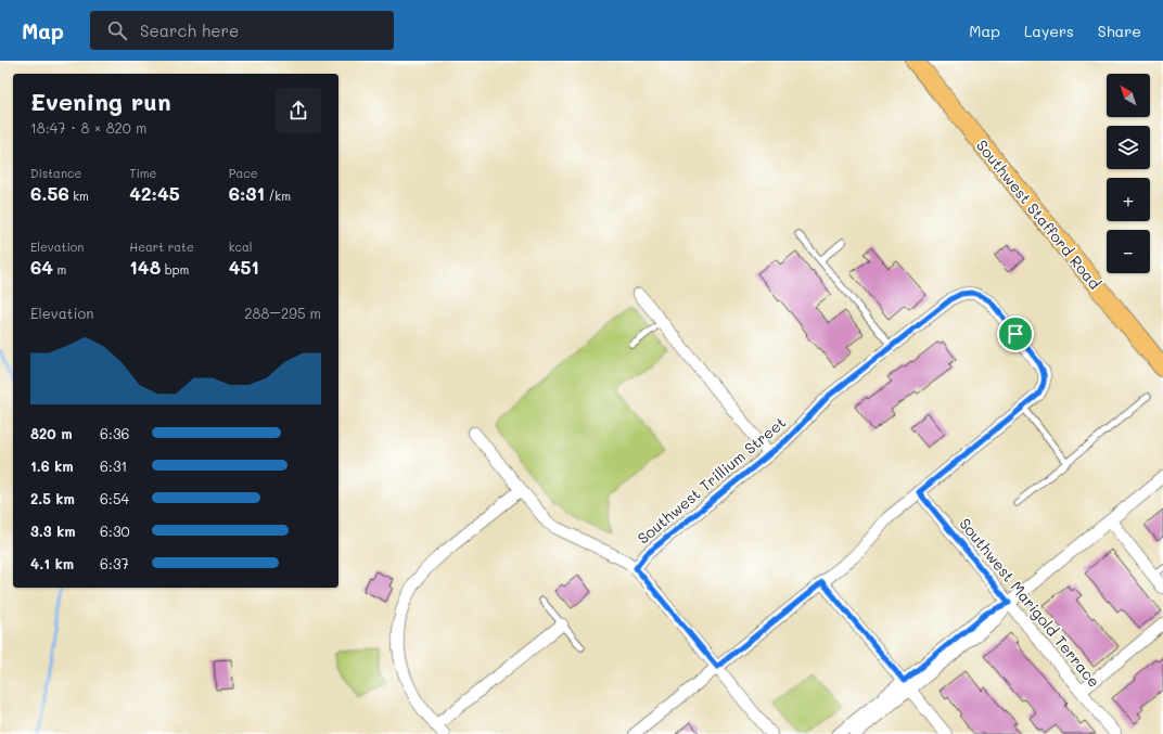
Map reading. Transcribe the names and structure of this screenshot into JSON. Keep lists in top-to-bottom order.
{
  "streets": {
    "main road": ["Southwest Stafford Road"],
    "street": ["Southwest Trillium Street", "Southwest Marigold Terrace"]
  },
  "north": "top left",
  "page": {
    "header": "Map",
    "search": "Search here",
    "nav": ["Map", "Layers", "Share"],
    "map_buttons": ["+", "−"],
    "heading": ["Evening run", "18:47 · 8 × 820 m"],
    "stats": [
      ["Distance", "6.56 km"],
      ["Time", "42:45"],
      ["Pace", "6:31 /km"],
      ["Elevation", "64 m"],
      ["Heart rate", "148 bpm"],
      ["kcal", "451"]
    ],
    "chart": ["Elevation", "288–295 m"],
    "list": [
      {
        "name": "820 m",
        "note": "6:36"
      },
      {
        "name": "1.6 km",
        "note": "6:31"
      },
      {
        "name": "2.5 km",
        "note": "6:54"
      },
      {
        "name": "3.3 km",
        "note": "6:30"
      },
      {
        "name": "4.1 km",
        "note": "6:37"
      }
    ]
  }
}
